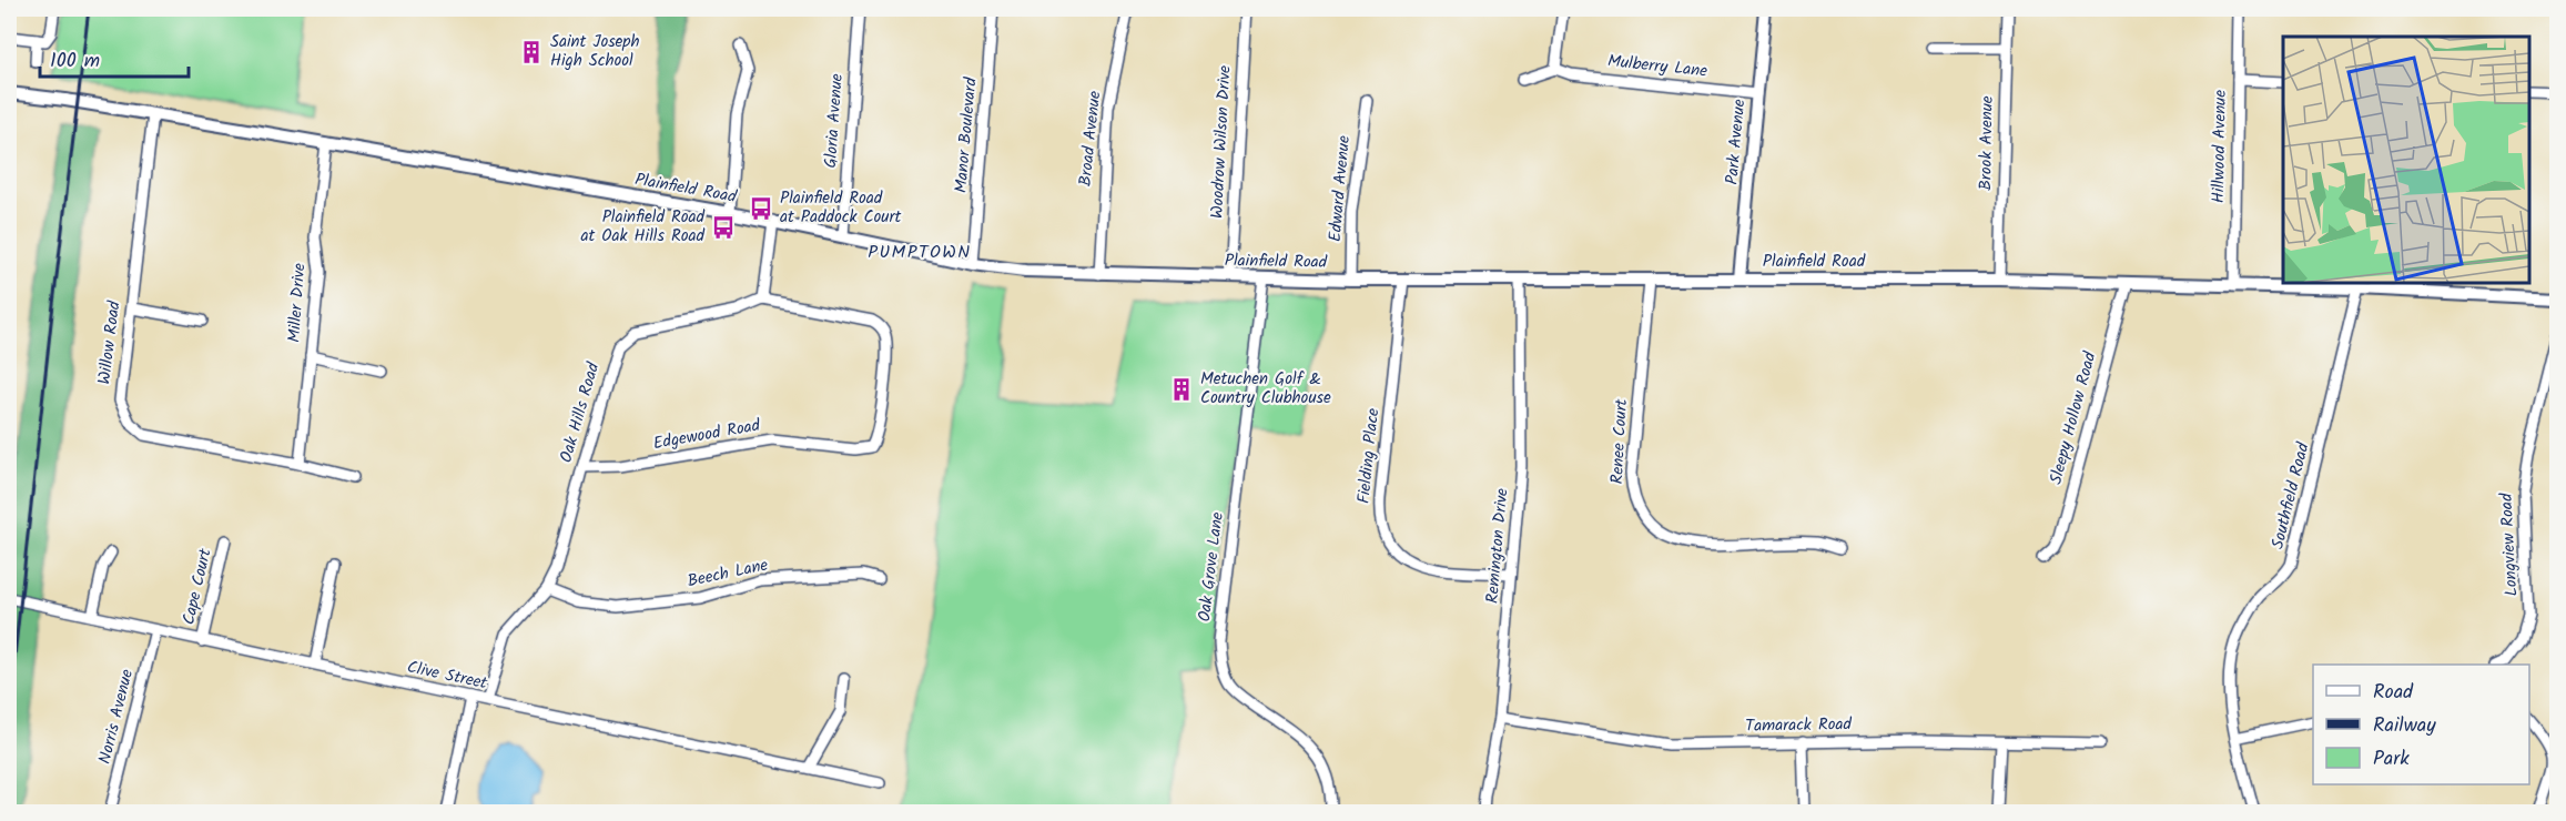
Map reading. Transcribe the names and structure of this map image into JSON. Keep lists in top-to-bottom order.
{
  "streets": {
    "street": [
      "Mulberry Lane",
      "Gloria Avenue",
      "Manor Boulevard",
      "Broad Avenue",
      "Woodrow Wilson Drive",
      "Park Avenue",
      "Brook Avenue",
      "Hillwood Avenue",
      "Plainfield Road",
      "Edward Avenue",
      "Miller Drive",
      "Willow Road",
      "Oak Hills Road",
      "Sleepy Hollow Road",
      "Edgewood Road",
      "Renee Court",
      "Fielding Place",
      "Southfield Road",
      "Longview Road",
      "Remington Drive",
      "Oak Grove Lane",
      "Beech Lane",
      "Cape Court",
      "Clive Street",
      "Norris Avenue",
      "Tamarack Road"
    ]
  },
  "crossings": [
    ["Mulberry Lane", "Park Avenue"],
    ["Gloria Avenue", "Plainfield Road"],
    ["Manor Boulevard", "Plainfield Road"],
    ["Broad Avenue", "Plainfield Road"],
    ["Woodrow Wilson Drive", "Plainfield Road"],
    ["Park Avenue", "Plainfield Road"],
    ["Brook Avenue", "Plainfield Road"],
    ["Hillwood Avenue", "Plainfield Road"],
    ["Plainfield Road", "Edward Avenue"],
    ["Plainfield Road", "Miller Drive"],
    ["Plainfield Road", "Willow Road"],
    ["Plainfield Road", "Sleepy Hollow Road"],
    ["Plainfield Road", "Renee Court"],
    ["Plainfield Road", "Fielding Place"],
    ["Plainfield Road", "Southfield Road"],
    ["Plainfield Road", "Remington Drive"],
    ["Plainfield Road", "Oak Grove Lane"],
    ["Miller Drive", "Willow Road"],
    ["Oak Hills Road", "Edgewood Road"],
    ["Oak Hills Road", "Beech Lane"],
    ["Oak Hills Road", "Clive Street"],
    ["Fielding Place", "Remington Drive"],
    ["Remington Drive", "Tamarack Road"],
    ["Cape Court", "Clive Street"],
    ["Clive Street", "Norris Avenue"]
  ],
  "districts": ["PUMPTOWN"],
  "places": {
    "building": ["Saint Joseph High School", "Metuchen Golf & Country Clubhouse"],
    "bus stop": ["Plainfield Road at Paddock Court", "Plainfield Road at Oak Hills Road"]
  },
  "legend": ["Road", "Railway", "Park"],
  "scale_bar": "100 m"
}
